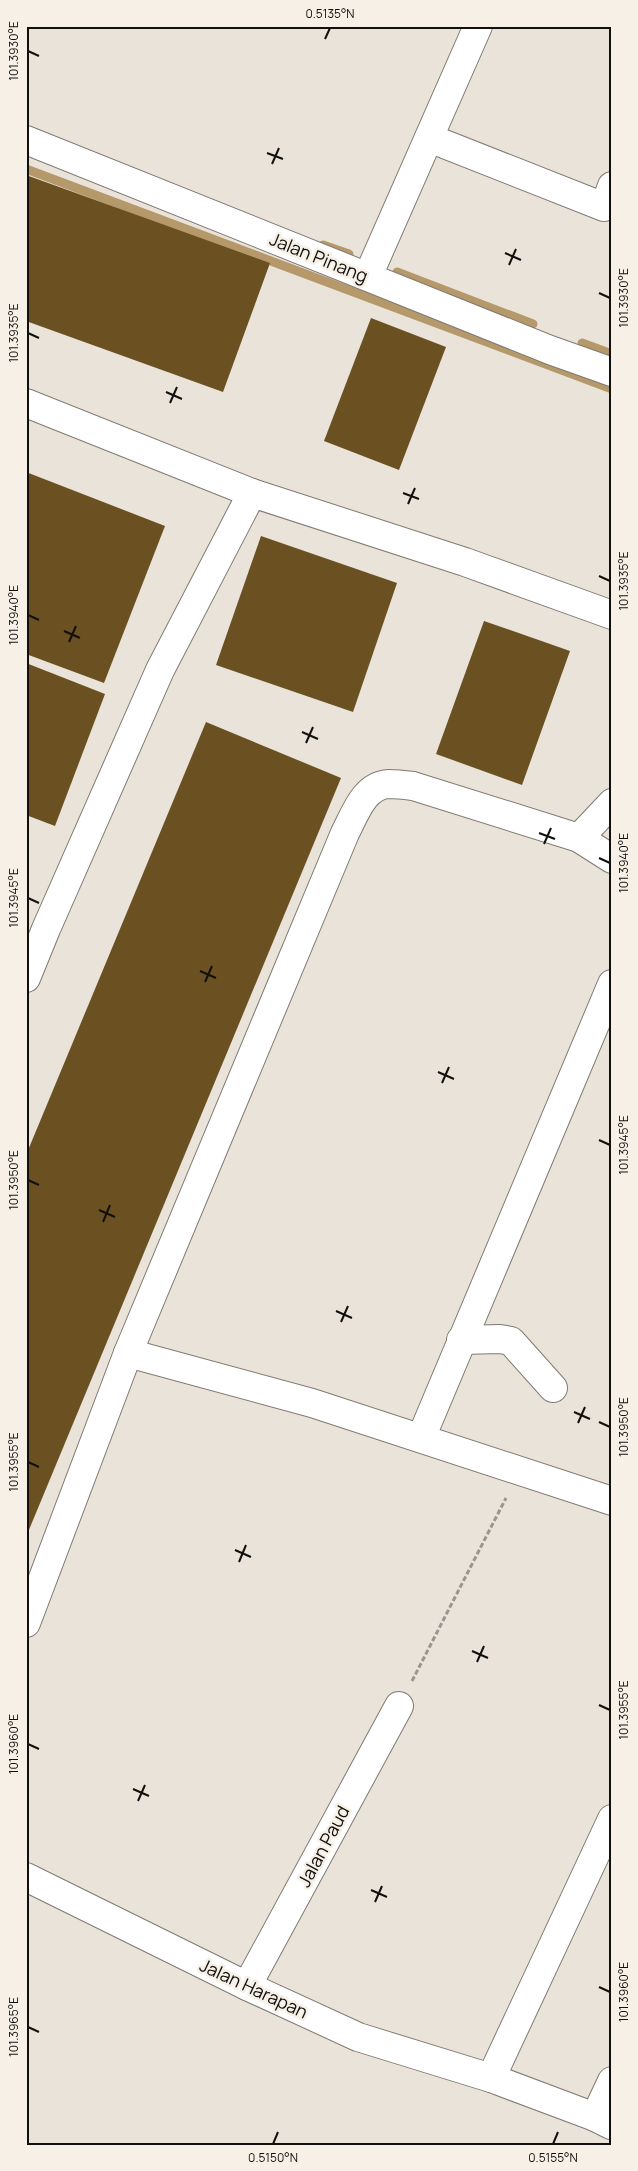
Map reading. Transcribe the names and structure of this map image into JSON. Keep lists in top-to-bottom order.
{
  "streets": {
    "street": ["Jalan Pinang", "Jalan Paud", "Jalan Harapan"]
  },
  "crossings": [
    ["Jalan Paud", "Jalan Harapan"]
  ],
  "coordinates": [
    "0.5135°N",
    "101.3930°E",
    "101.3935°E",
    "101.3940°E",
    "101.3945°E",
    "101.3950°E",
    "101.3955°E",
    "101.3960°E",
    "101.3965°E",
    "0.5150°N",
    "0.5155°N"
  ]
}
